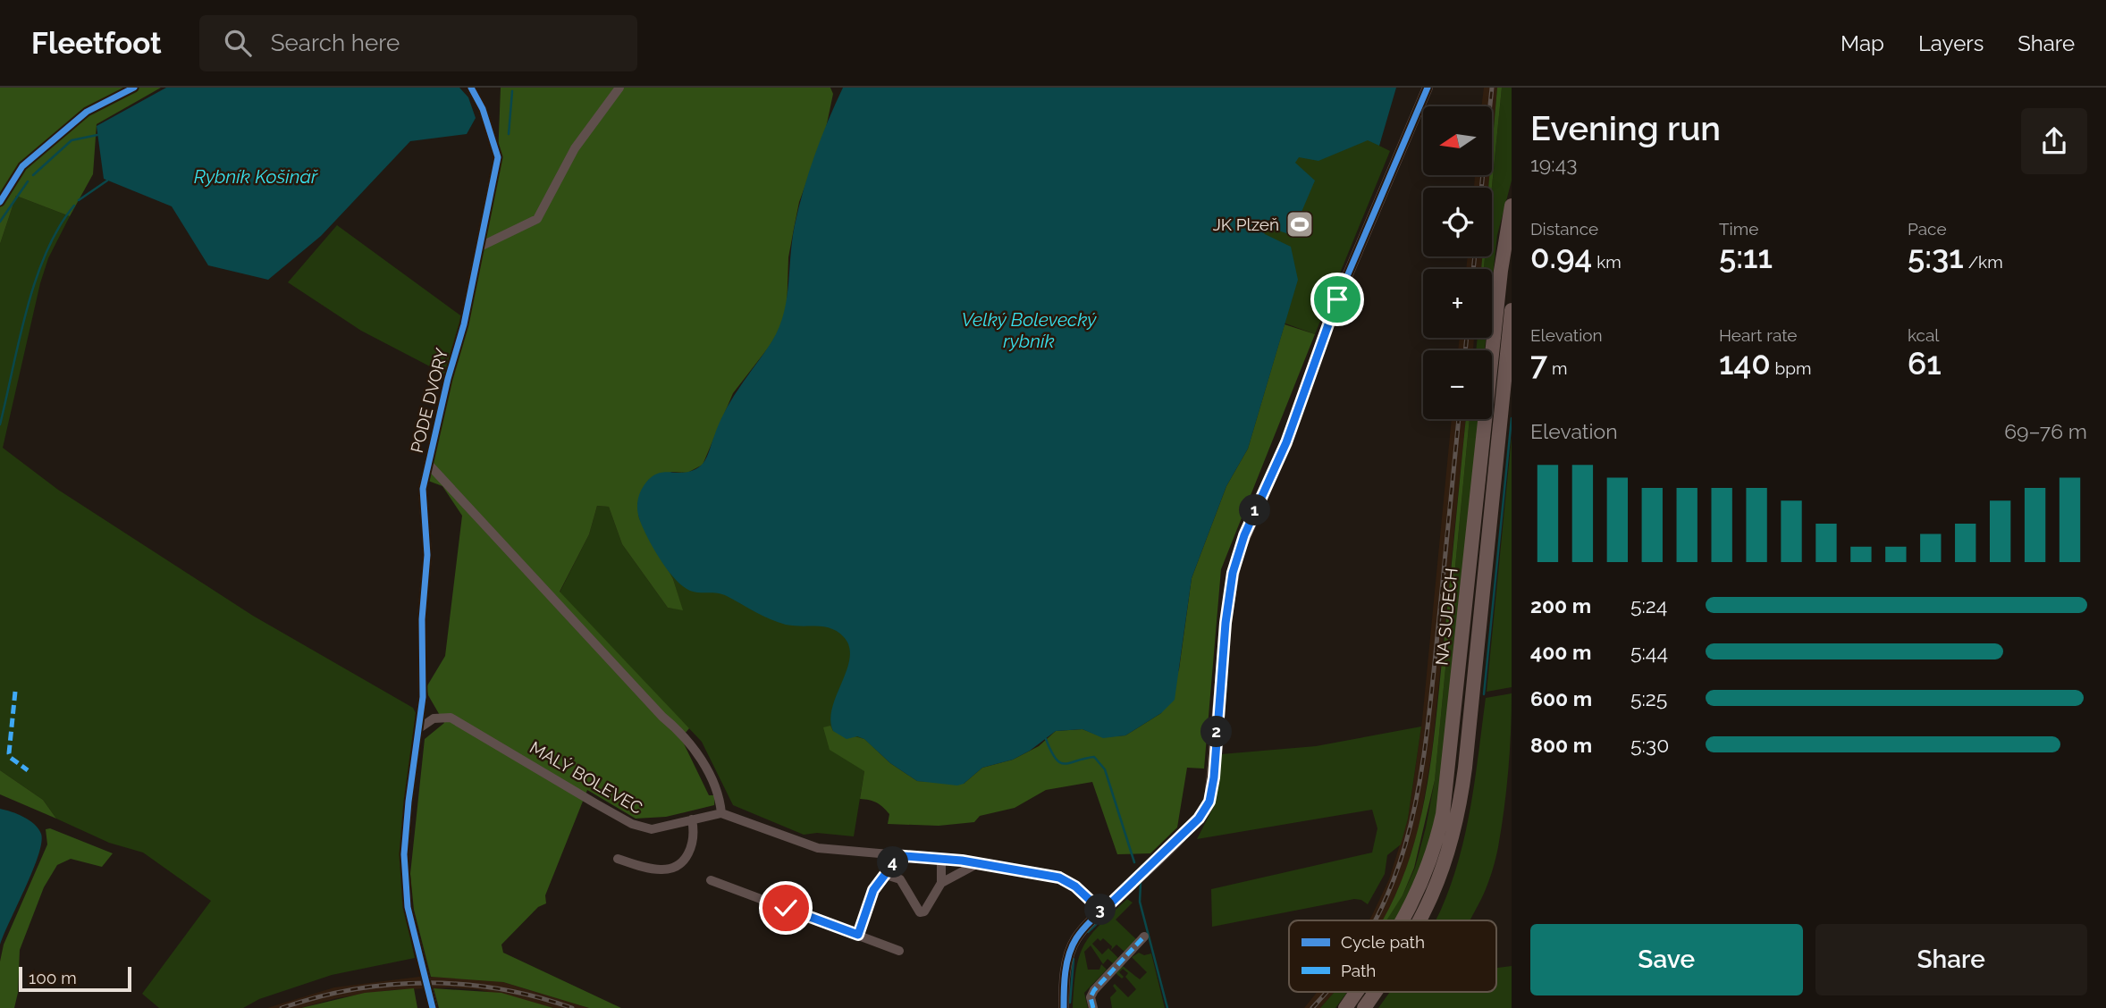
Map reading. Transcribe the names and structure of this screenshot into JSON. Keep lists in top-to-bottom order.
{
  "streets": {
    "main road": ["NA SUDECH"],
    "street": ["PODE DVORY", "MALÝ BOLEVEC"]
  },
  "crossings": [
    ["PODE DVORY", "MALÝ BOLEVEC"]
  ],
  "water": ["Rybník Košinář", "Velký Bolevecký rybník"],
  "places": {
    "sports": ["JK Plzeň"]
  },
  "legend": ["Cycle path", "Path"],
  "scale_bar": "100 m",
  "north": "left",
  "page": {
    "header": "Fleetfoot",
    "search": "Search here",
    "nav": ["Map", "Layers", "Share"],
    "heading": ["Evening run", "19:43"],
    "map_buttons": ["+", "−"],
    "stats": [
      ["Distance", "0.94 km"],
      ["Time", "5:11"],
      ["Pace", "5:31 /km"],
      ["Elevation", "7 m"],
      ["Heart rate", "140 bpm"],
      ["kcal", "61"]
    ],
    "chart": ["Elevation", "69–76 m"],
    "pins": [
      "1",
      "2",
      "4",
      "3"
    ],
    "list": [
      {
        "name": "200 m",
        "note": "5:24"
      },
      {
        "name": "400 m",
        "note": "5:44"
      },
      {
        "name": "600 m",
        "note": "5:25"
      },
      {
        "name": "800 m",
        "note": "5:30"
      }
    ],
    "buttons": ["Save", "Share"],
    "scale": "100 m"
  }
}
